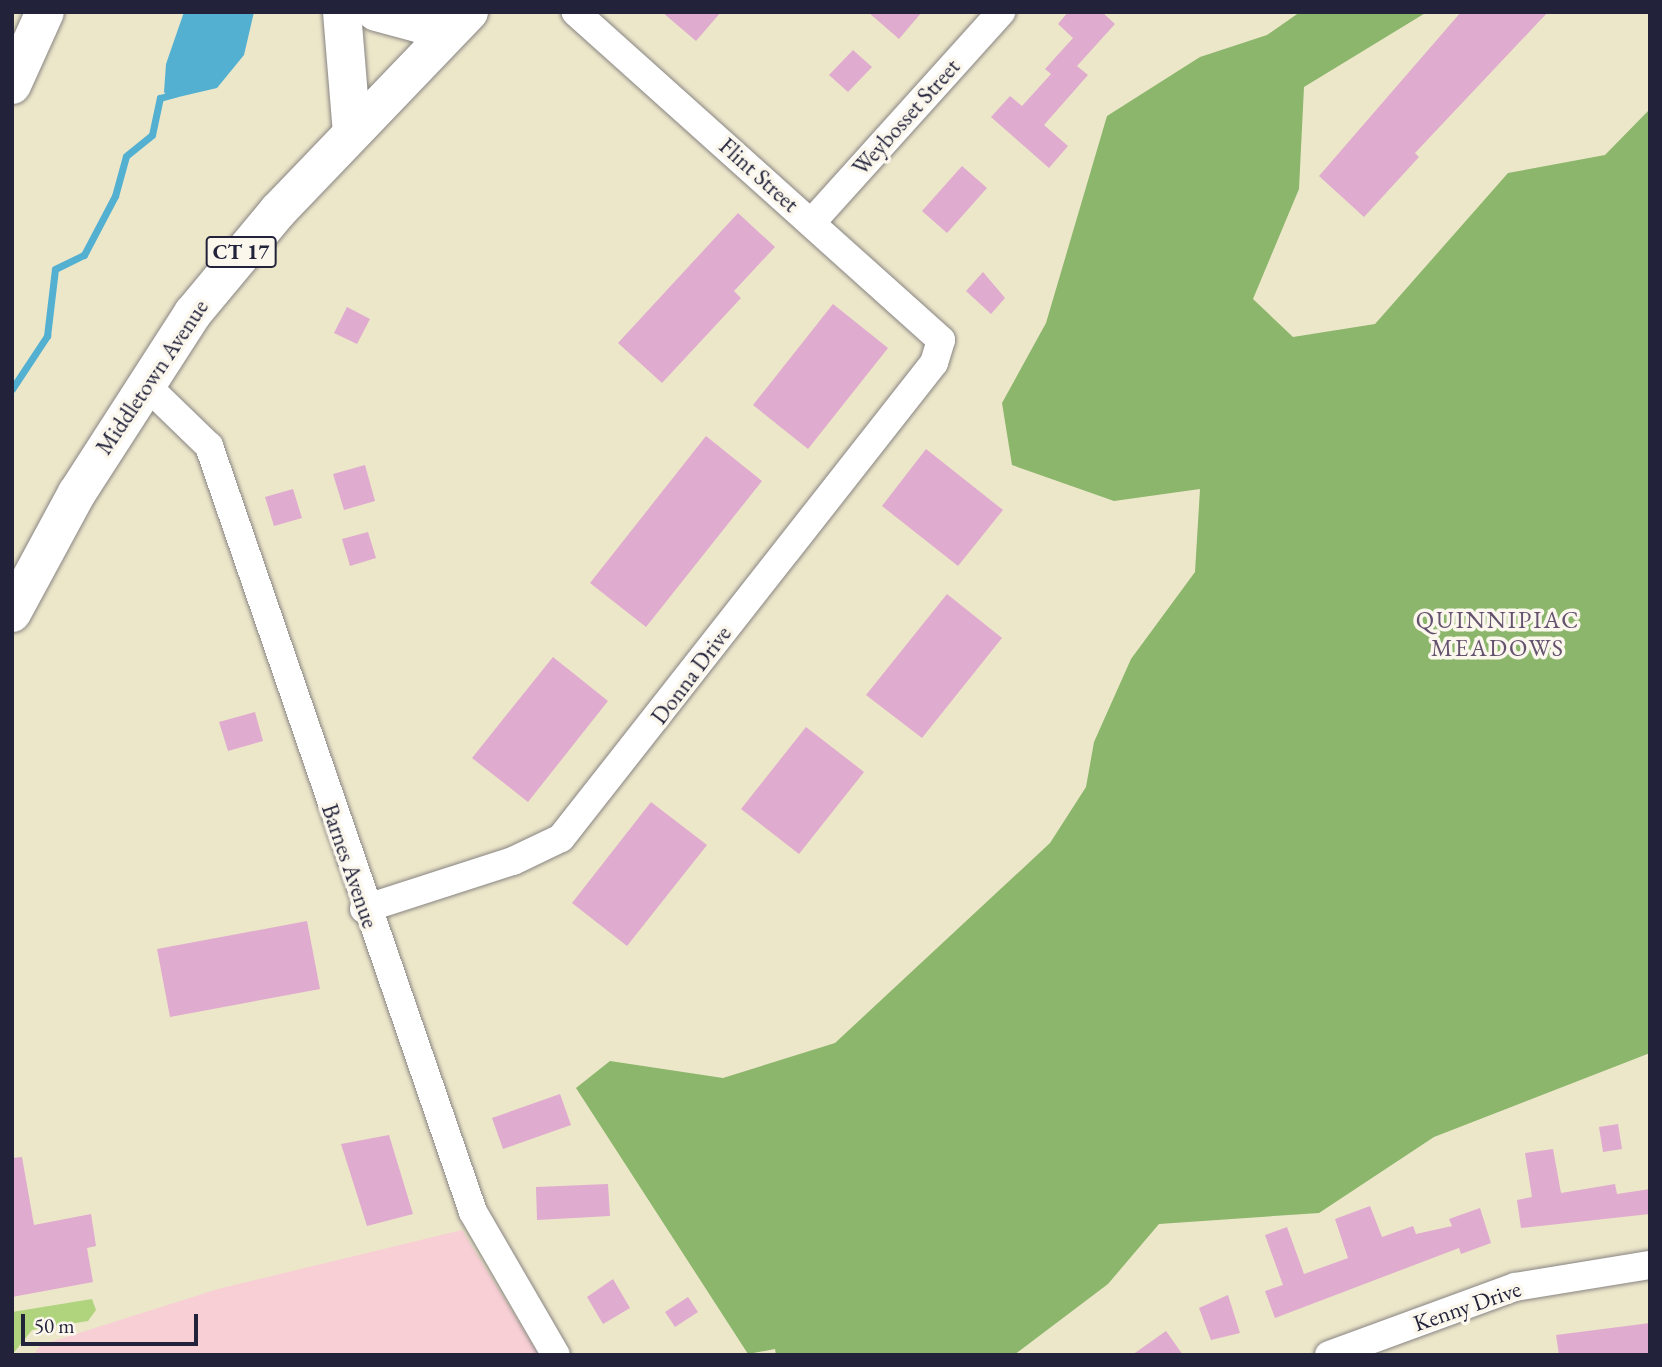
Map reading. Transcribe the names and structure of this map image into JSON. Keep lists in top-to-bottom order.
{
  "streets": {
    "main road": ["CT 17", "Middletown Avenue"],
    "street": [
      "Weybosset Street",
      "Flint Street",
      "Donna Drive",
      "Barnes Avenue",
      "Kenny Drive"
    ]
  },
  "crossings": [
    ["Weybosset Street", "Flint Street"],
    ["Flint Street", "Donna Drive"],
    ["Middletown Avenue", "Barnes Avenue"],
    ["Donna Drive", "Barnes Avenue"]
  ],
  "districts": ["QUINNIPIAC MEADOWS"],
  "scale_bar": "50 m"
}
